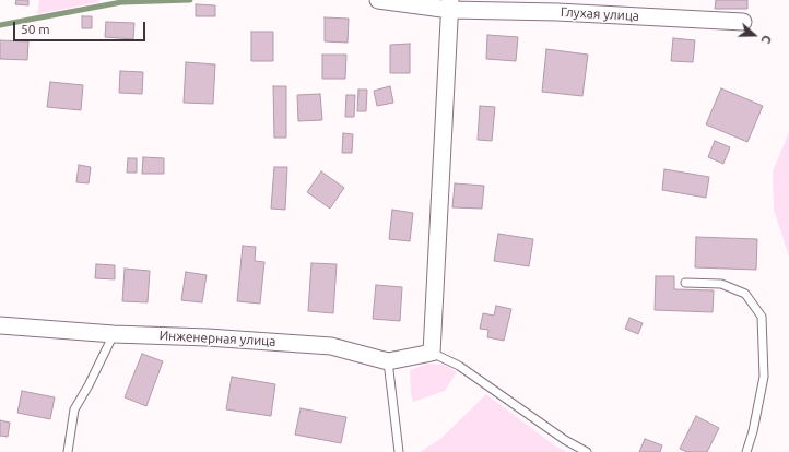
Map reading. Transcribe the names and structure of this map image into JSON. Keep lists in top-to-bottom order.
{
  "streets": {
    "street": ["Глухая улица", "Инженерная улица"]
  },
  "scale_bar": "50 m",
  "north": "right"
}
